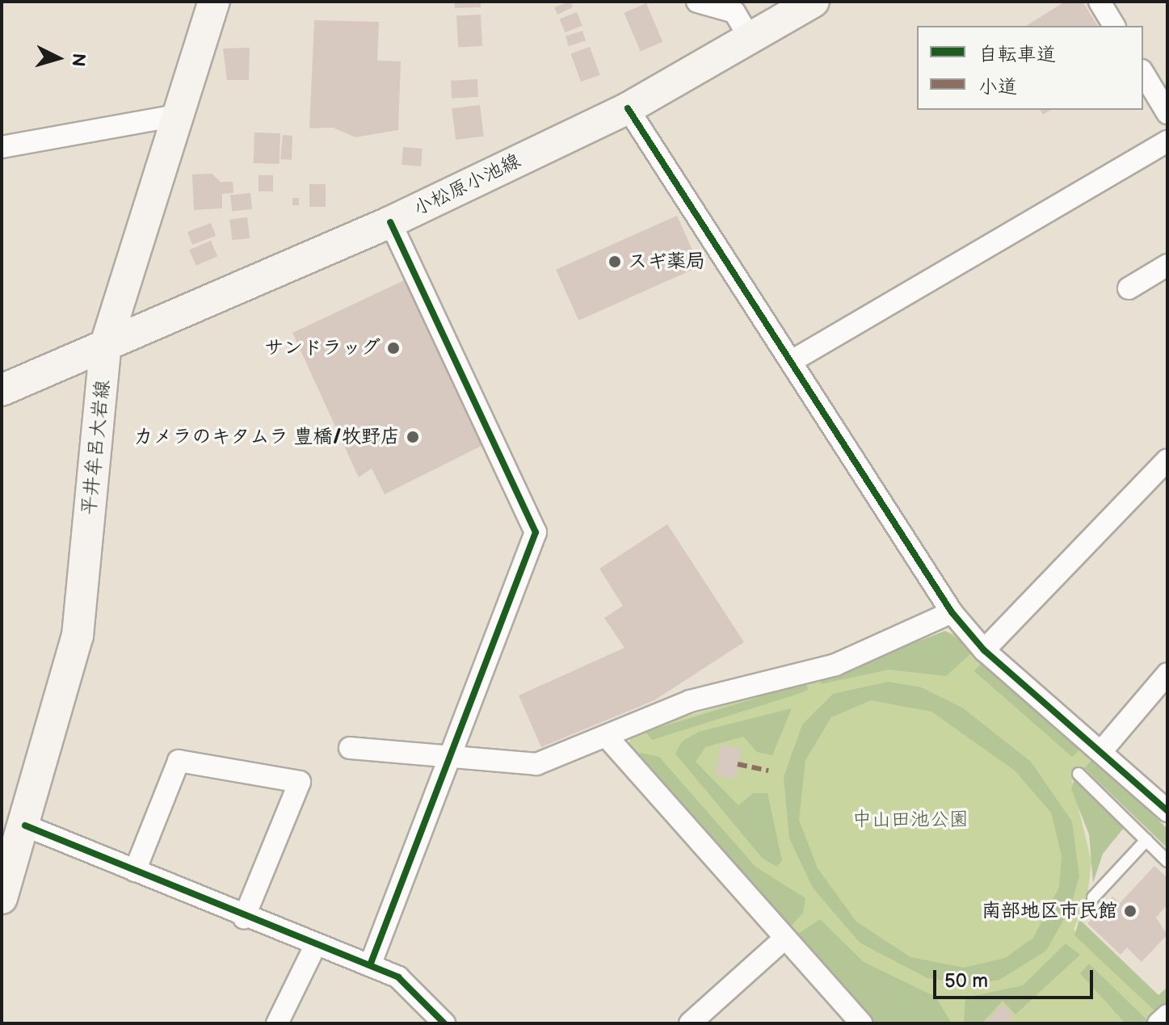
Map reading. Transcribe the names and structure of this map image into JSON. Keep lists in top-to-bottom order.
{
  "streets": {
    "main road": ["小松原小池線", "平井牟呂大岩線"]
  },
  "crossings": [
    ["小松原小池線", "平井牟呂大岩線"]
  ],
  "parks": ["中山田池公園"],
  "places": [
    "スギ薬局",
    "サンドラッグ",
    "カメラのキタムラ 豊橋/牧野店",
    "南部地区市民館"
  ],
  "legend": ["自転車道", "小道"],
  "scale_bar": "50 m",
  "north": "right"
}
